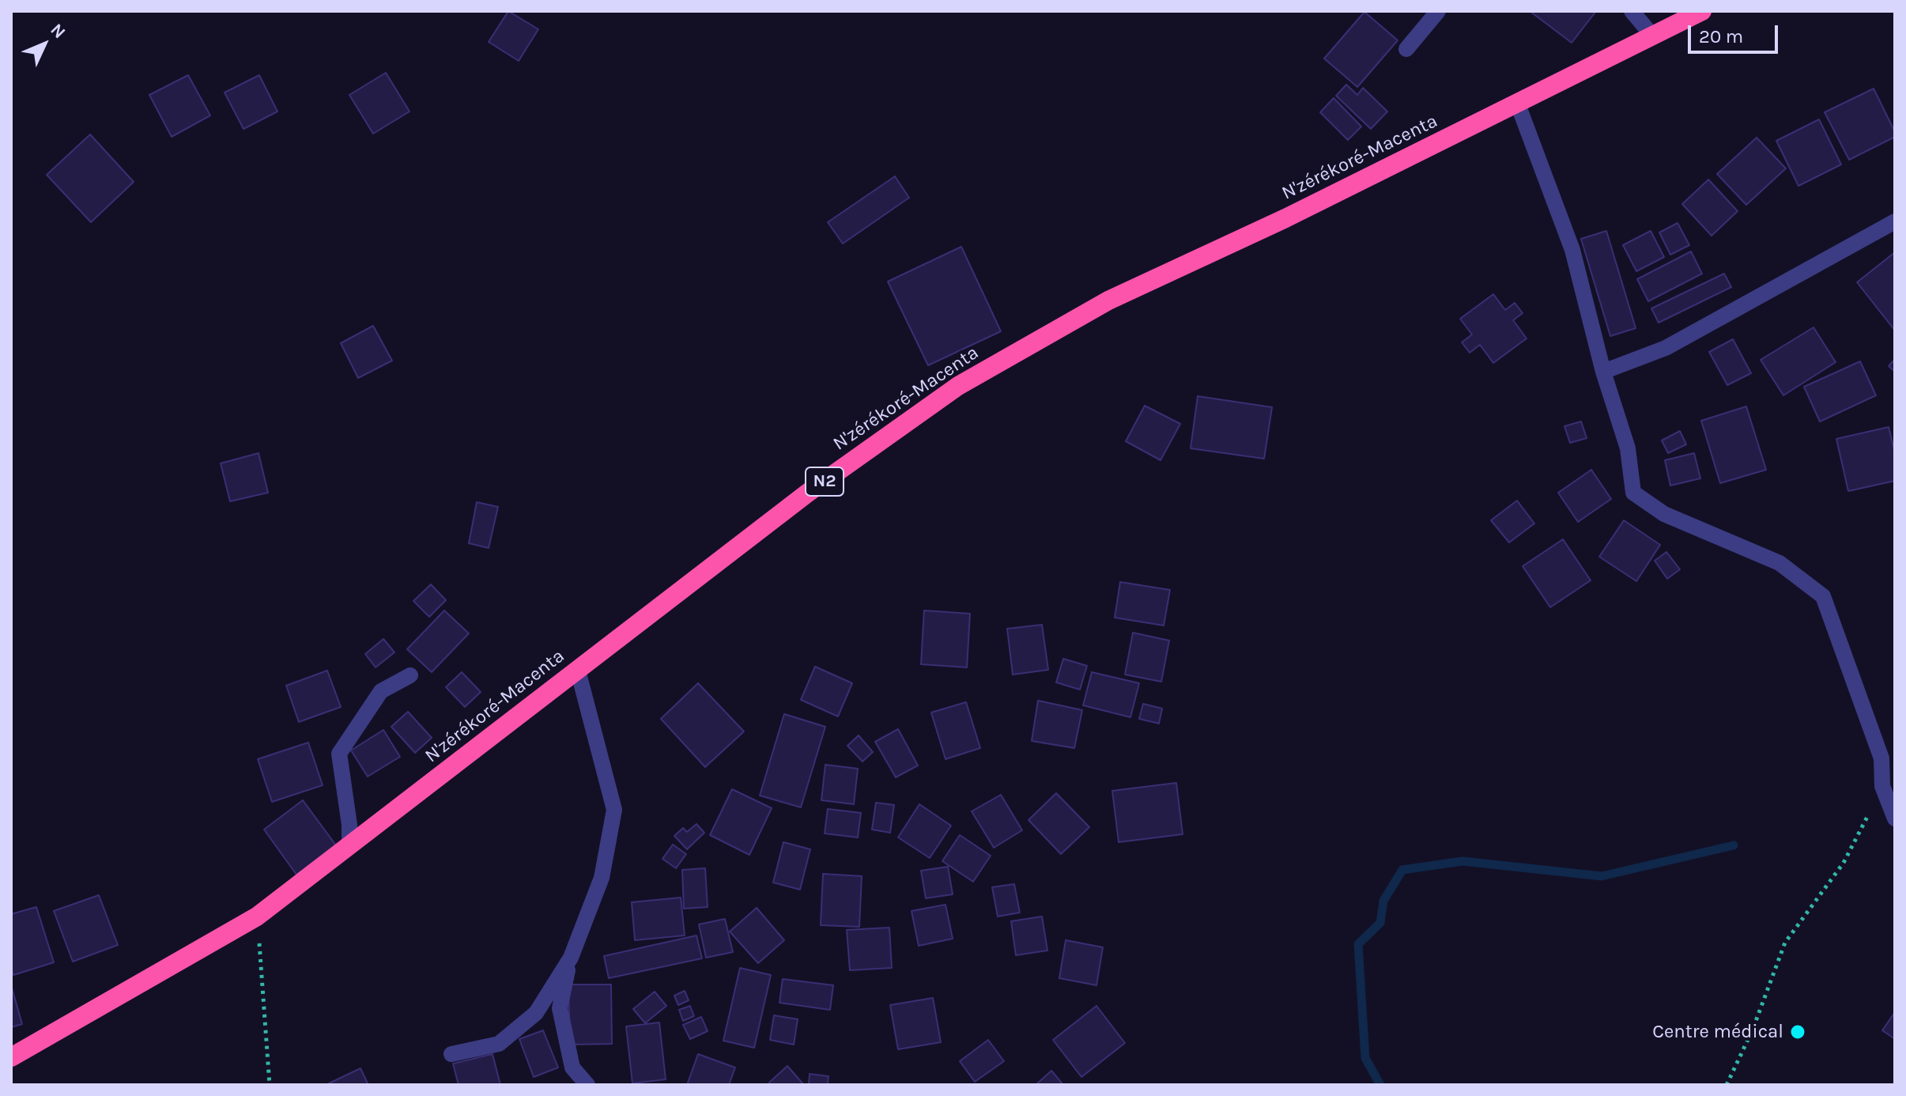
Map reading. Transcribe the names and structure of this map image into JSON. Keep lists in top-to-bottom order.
{
  "streets": {
    "highway": ["N'zérékoré-Macenta", "N2"]
  },
  "places": ["Centre médical"],
  "scale_bar": "20 m",
  "north": "top right"
}
